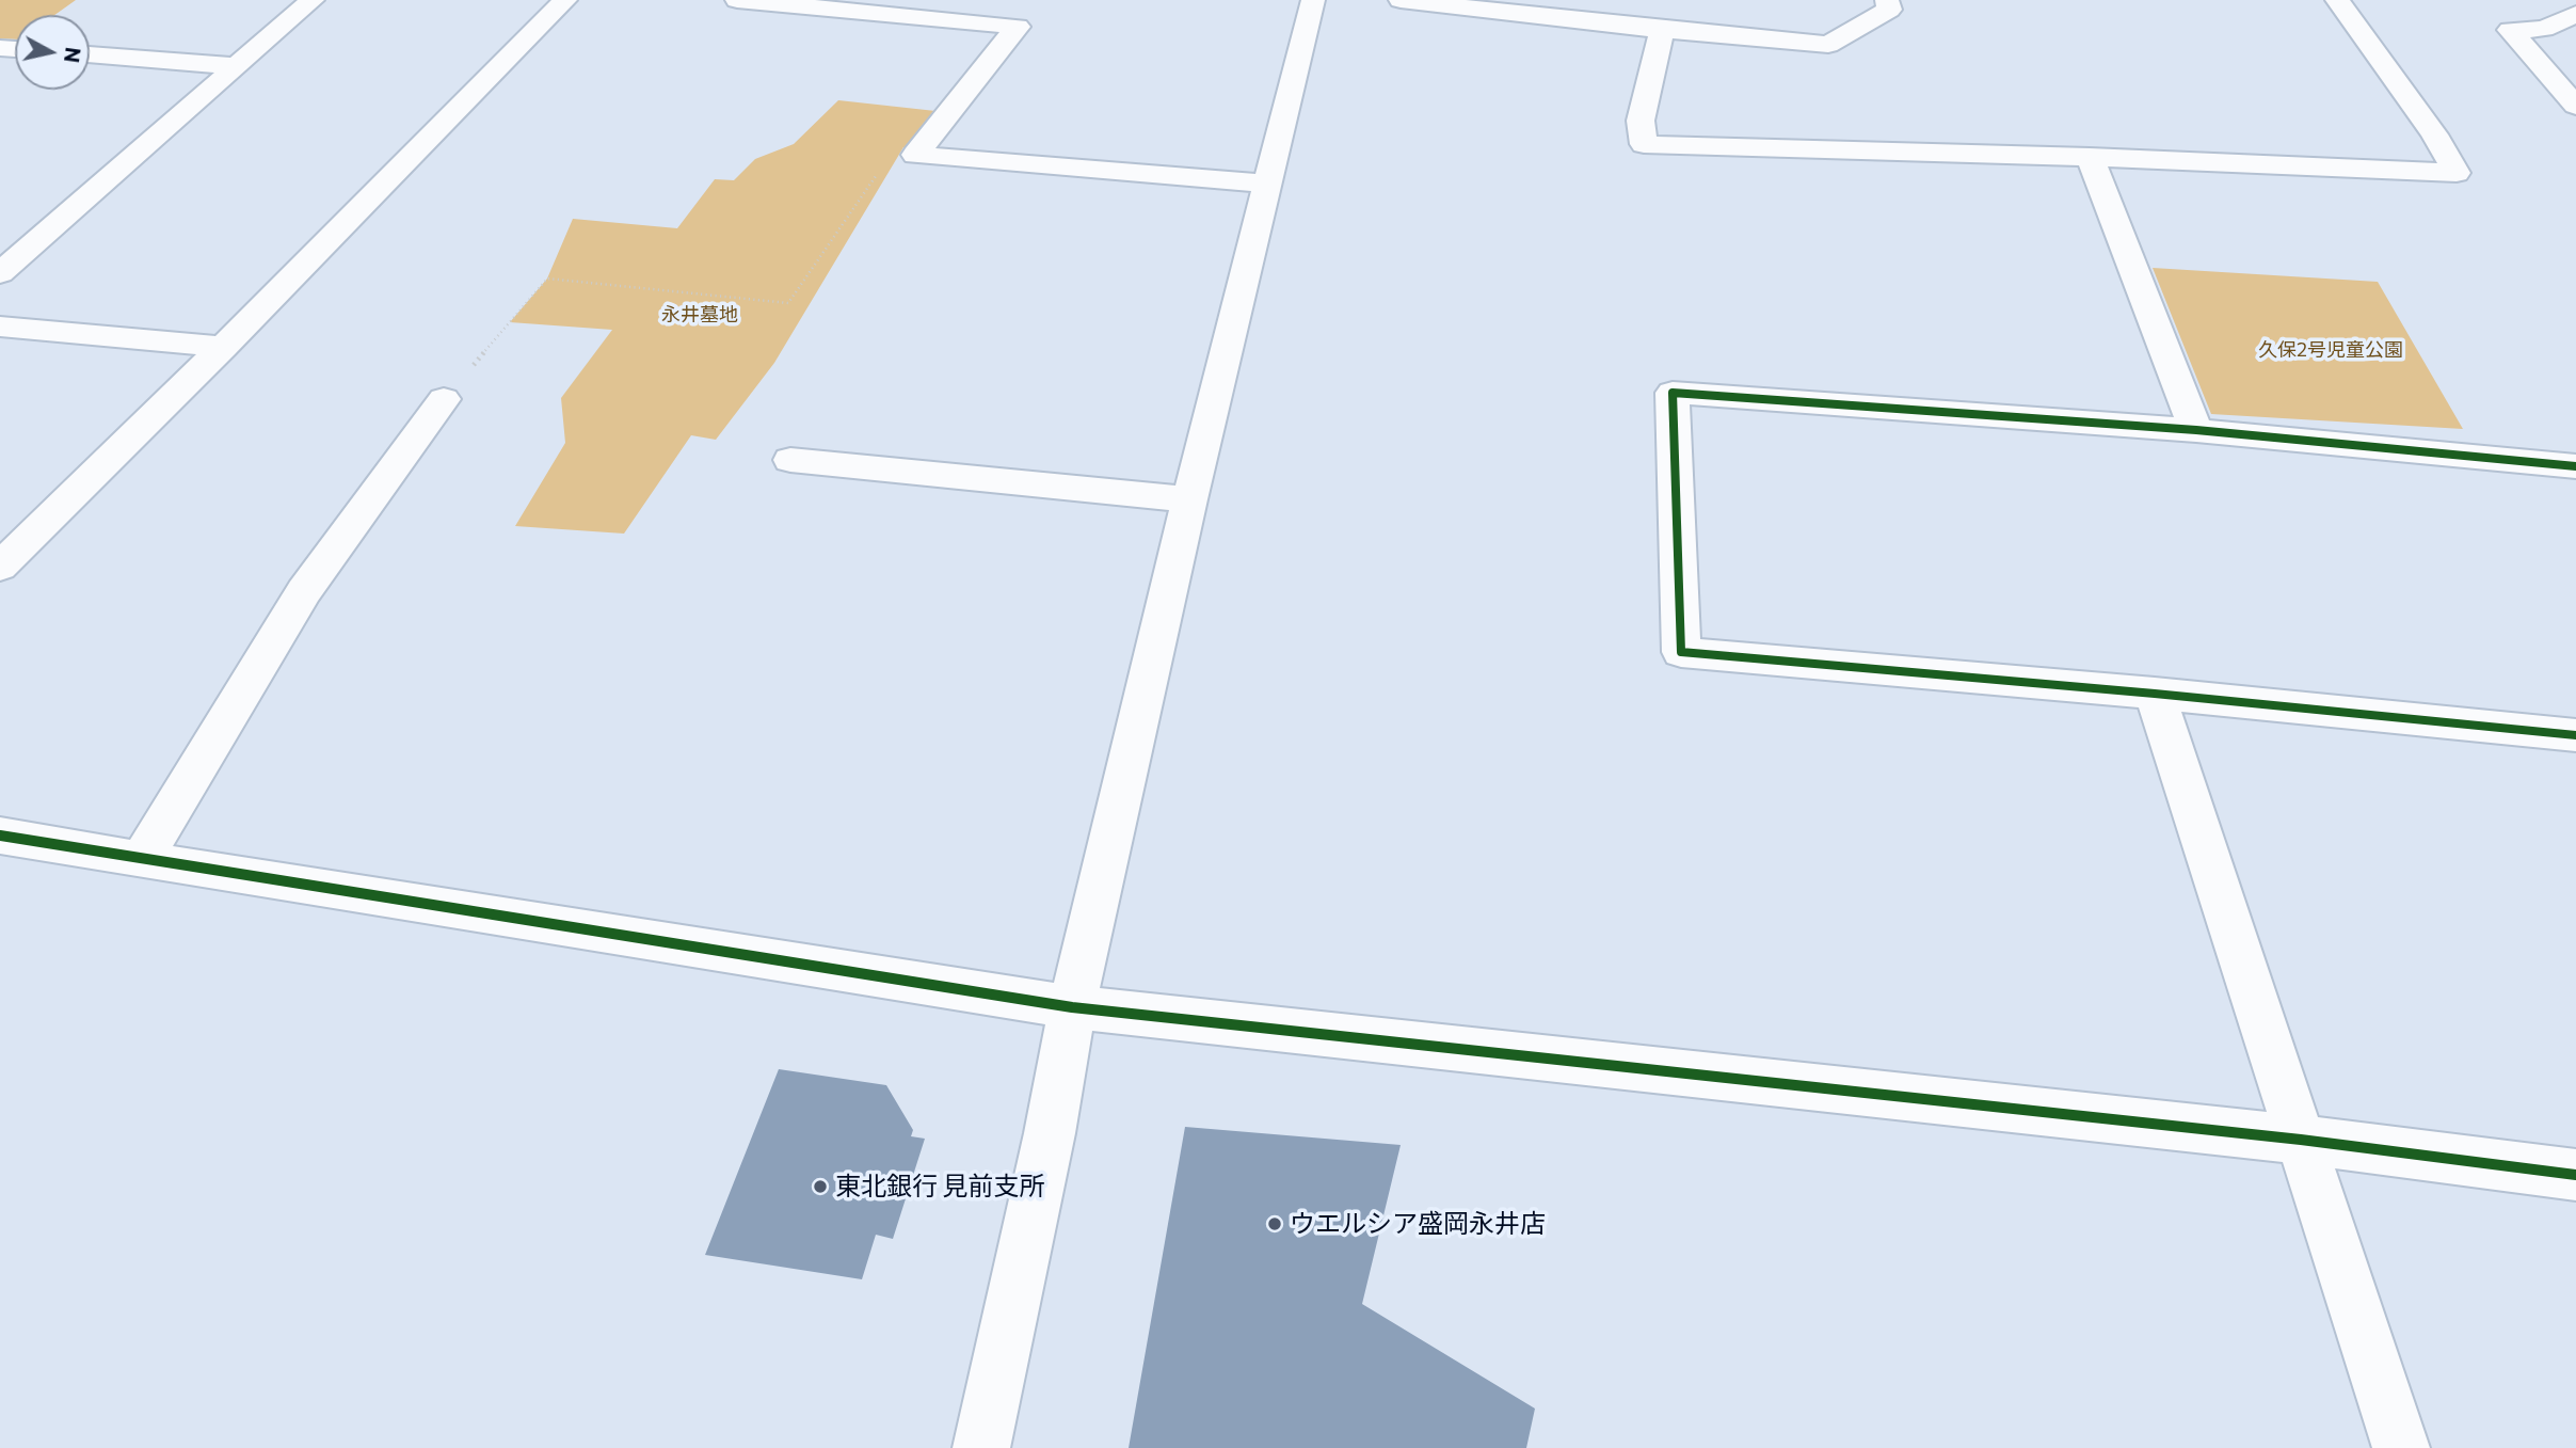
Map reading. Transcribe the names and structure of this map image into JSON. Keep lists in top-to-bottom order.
{
  "parks": ["永井墓地", "久保2号児童公園"],
  "places": ["東北銀行 見前支所", "ウエルシア盛岡永井店"],
  "north": "right"
}
